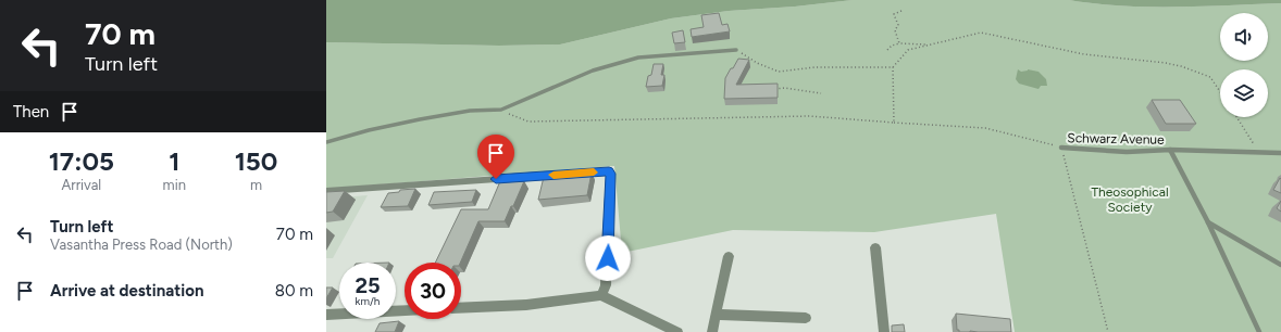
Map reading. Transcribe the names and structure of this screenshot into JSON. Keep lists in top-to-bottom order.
{
  "streets": {
    "lane": ["Schwarz Avenue"]
  },
  "parks": ["Theosophical Society"],
  "page": {
    "turn": ["70 m", "Turn left"],
    "then": "Then",
    "eta": [
      "17:05",
      "Arrival",
      "1",
      "min",
      "150",
      "m"
    ],
    "list": [
      {
        "name": "Turn left",
        "note": "Vasantha Press Road (North)",
        "value": "70 m"
      },
      {
        "name": "Arrive at destination",
        "value": "80 m"
      }
    ],
    "speed": "25 km/h",
    "limit": "30"
  }
}
